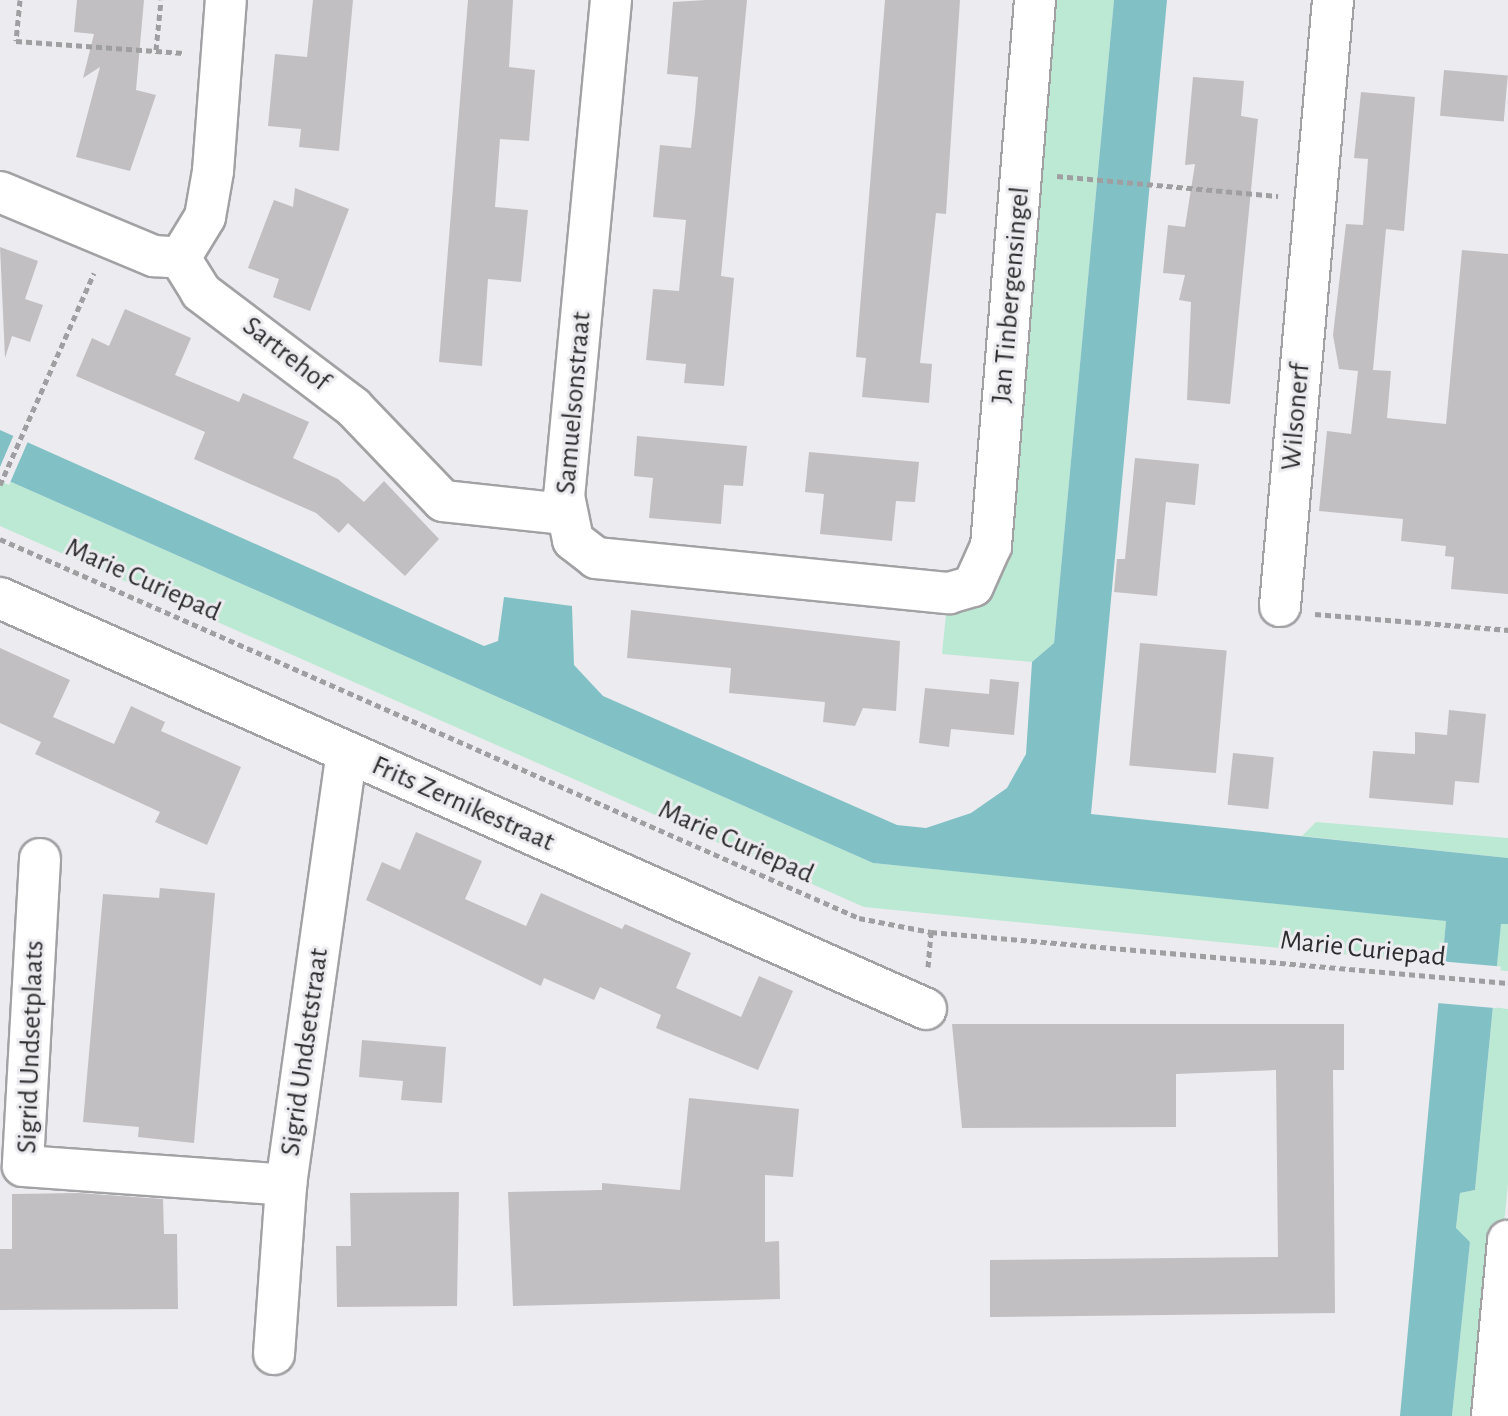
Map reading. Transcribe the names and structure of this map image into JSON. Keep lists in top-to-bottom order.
{
  "streets": {
    "street": [
      "Jan Tinbergensingel",
      "Sartrehof",
      "Samuelsonstraat",
      "Wilsonerf",
      "Frits Zernikestraat",
      "Sigrid Undsetplaats",
      "Sigrid Undsetstraat"
    ],
    "path": ["Marie Curiepad"]
  },
  "crossings": [
    ["Jan Tinbergensingel", "Samuelsonstraat"],
    ["Sartrehof", "Samuelsonstraat"],
    ["Frits Zernikestraat", "Sigrid Undsetstraat"],
    ["Sigrid Undsetplaats", "Sigrid Undsetstraat"]
  ]
}
